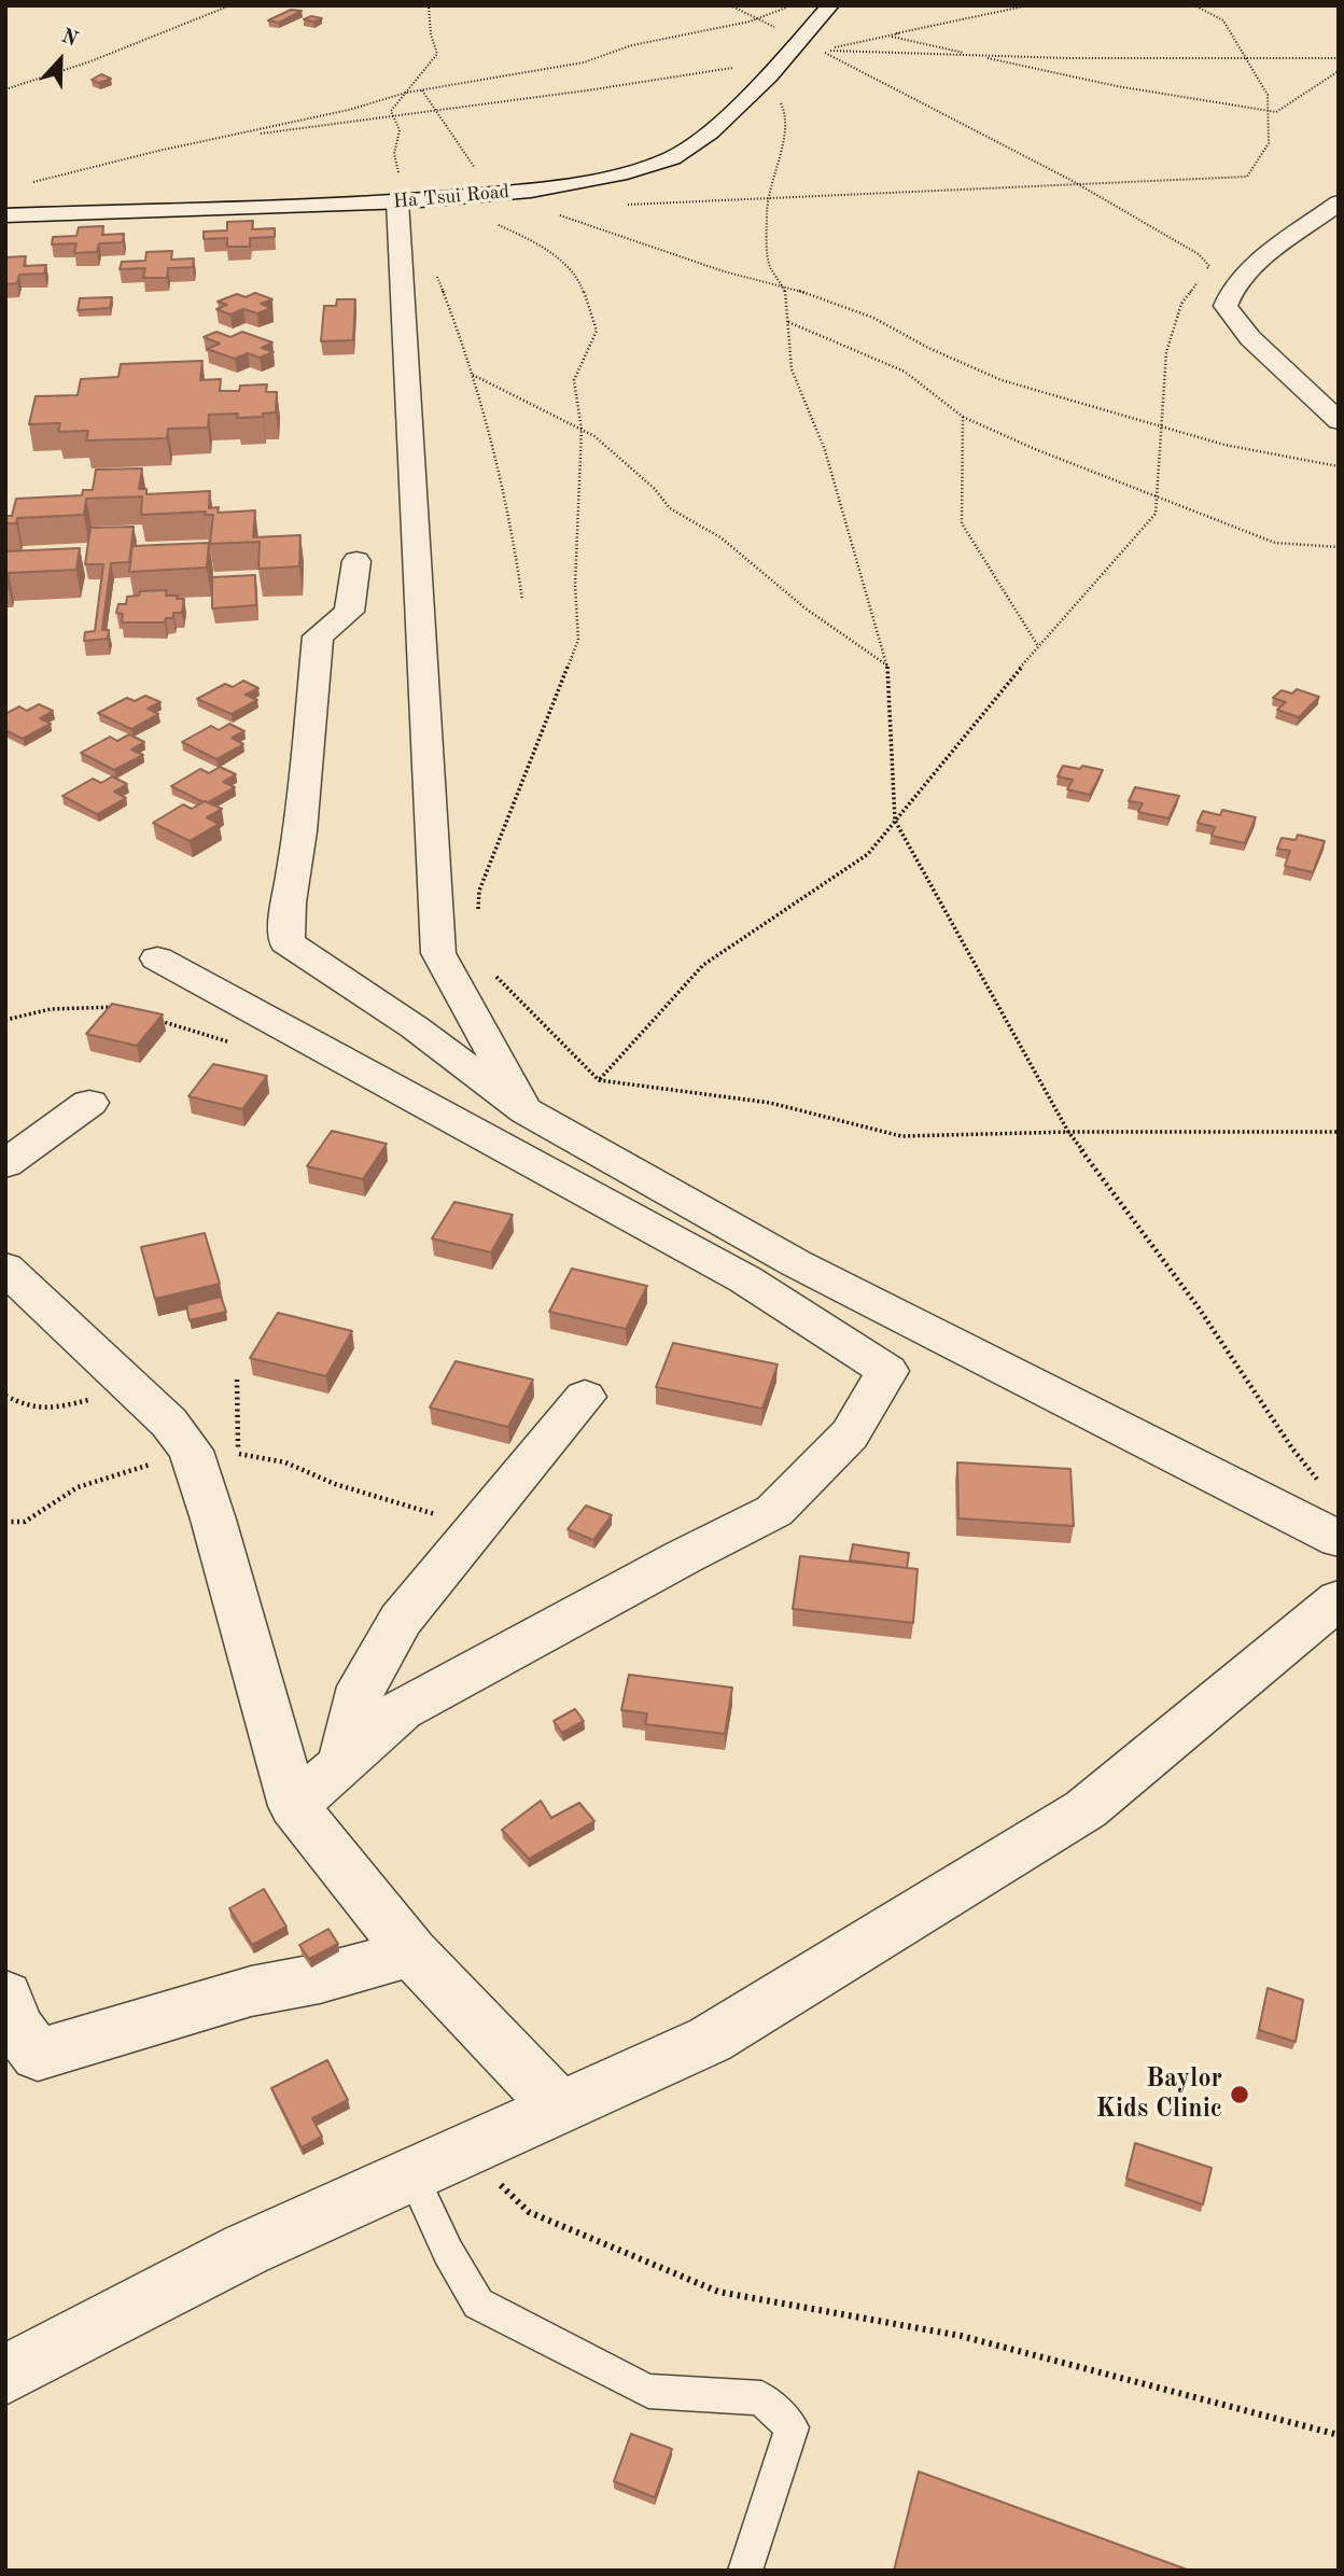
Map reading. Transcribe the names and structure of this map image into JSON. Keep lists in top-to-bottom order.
{
  "streets": {
    "street": ["Ha Tsui Road"]
  },
  "places": ["Baylor Kids Clinic"],
  "north": "top"
}
